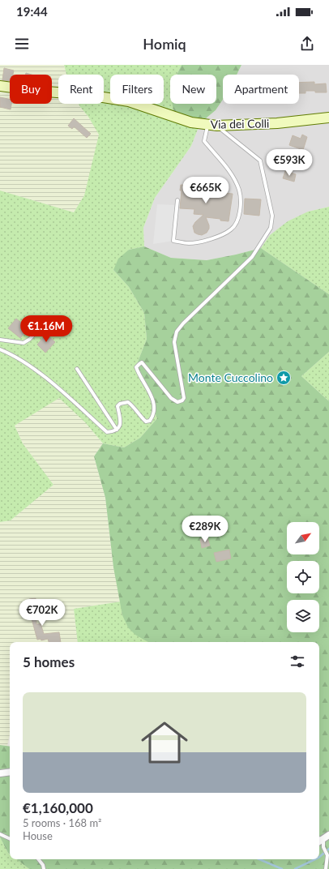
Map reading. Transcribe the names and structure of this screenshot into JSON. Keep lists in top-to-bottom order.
{
  "streets": {
    "main road": ["Via dei Colli"]
  },
  "places": {
    "place": ["Monte Cuccolino"]
  },
  "north": "top right",
  "page": {
    "status": "19:44",
    "header": "Homiq",
    "chip": [
      "Buy",
      "Rent",
      "Filters",
      "New",
      "Apartment"
    ],
    "price": [
      "€593K",
      "€665K",
      "€1.16M",
      "€289K",
      "€702K"
    ],
    "heading": "5 homes",
    "list": [
      {
        "name": "€1,160,000",
        "note": "5 rooms · 168 m² · House"
      }
    ]
  }
}
